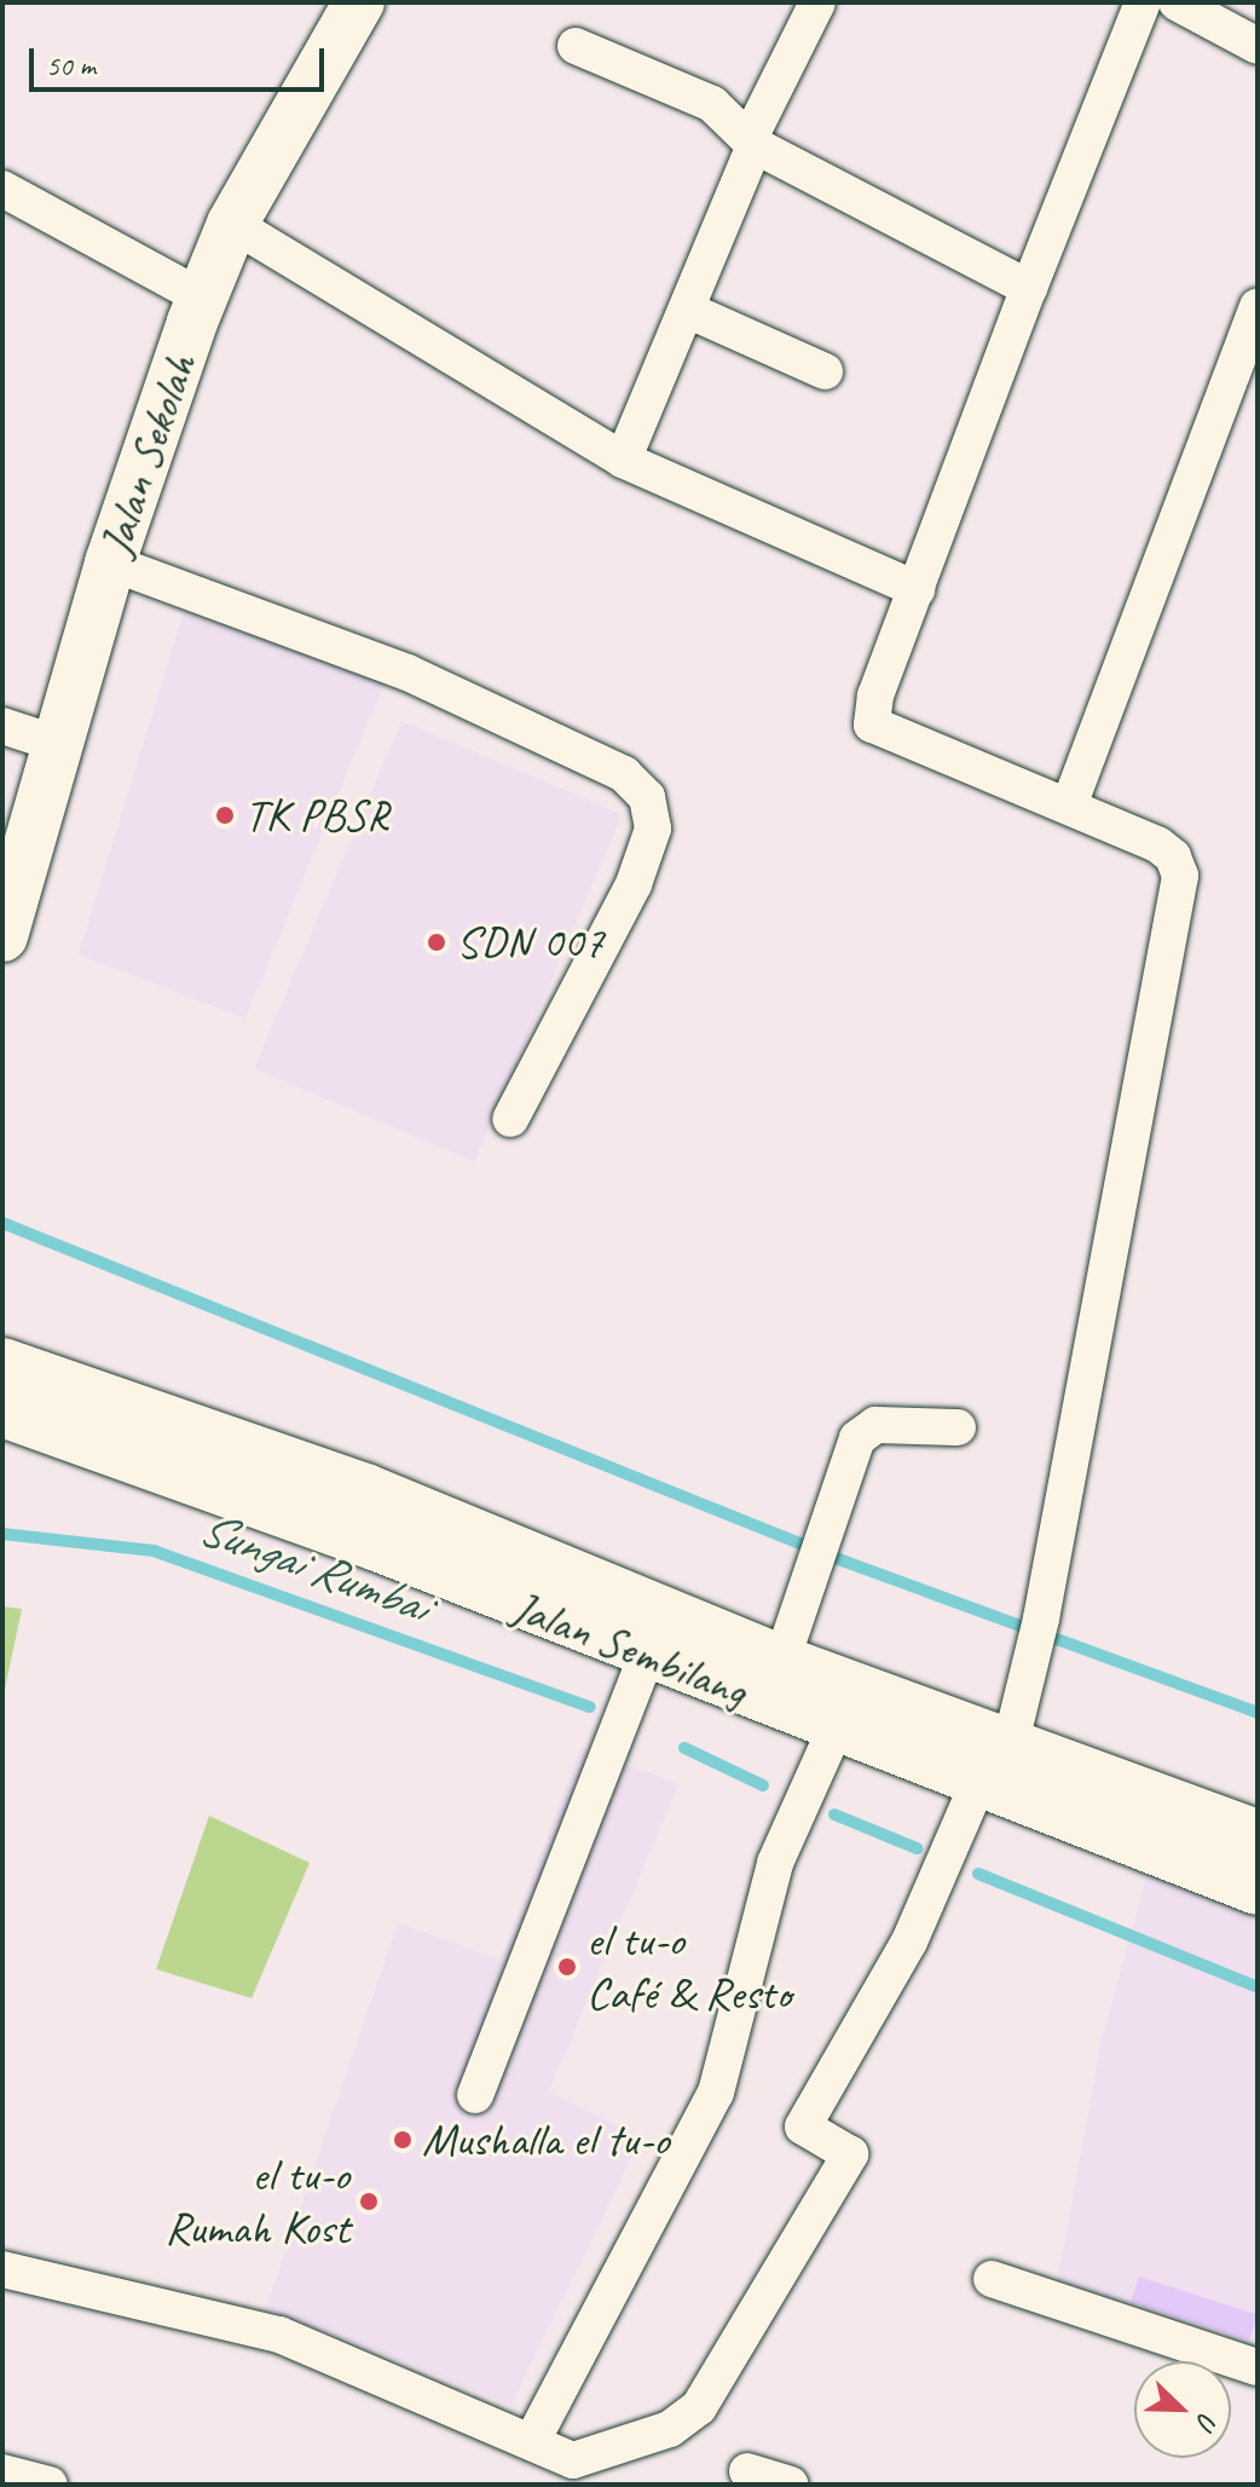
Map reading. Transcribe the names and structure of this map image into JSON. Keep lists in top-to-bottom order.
{
  "streets": {
    "main road": ["Jalan Sembilang"],
    "street": ["Jalan Sekolah"]
  },
  "water": ["Sungai Rumbai"],
  "places": [
    "TK PBSR",
    "SDN 007",
    "el tu-o Café & Resto",
    "Mushalla el tu-o",
    "el tu-o Rumah Kost"
  ],
  "scale_bar": "50 m",
  "north": "bottom right"
}
